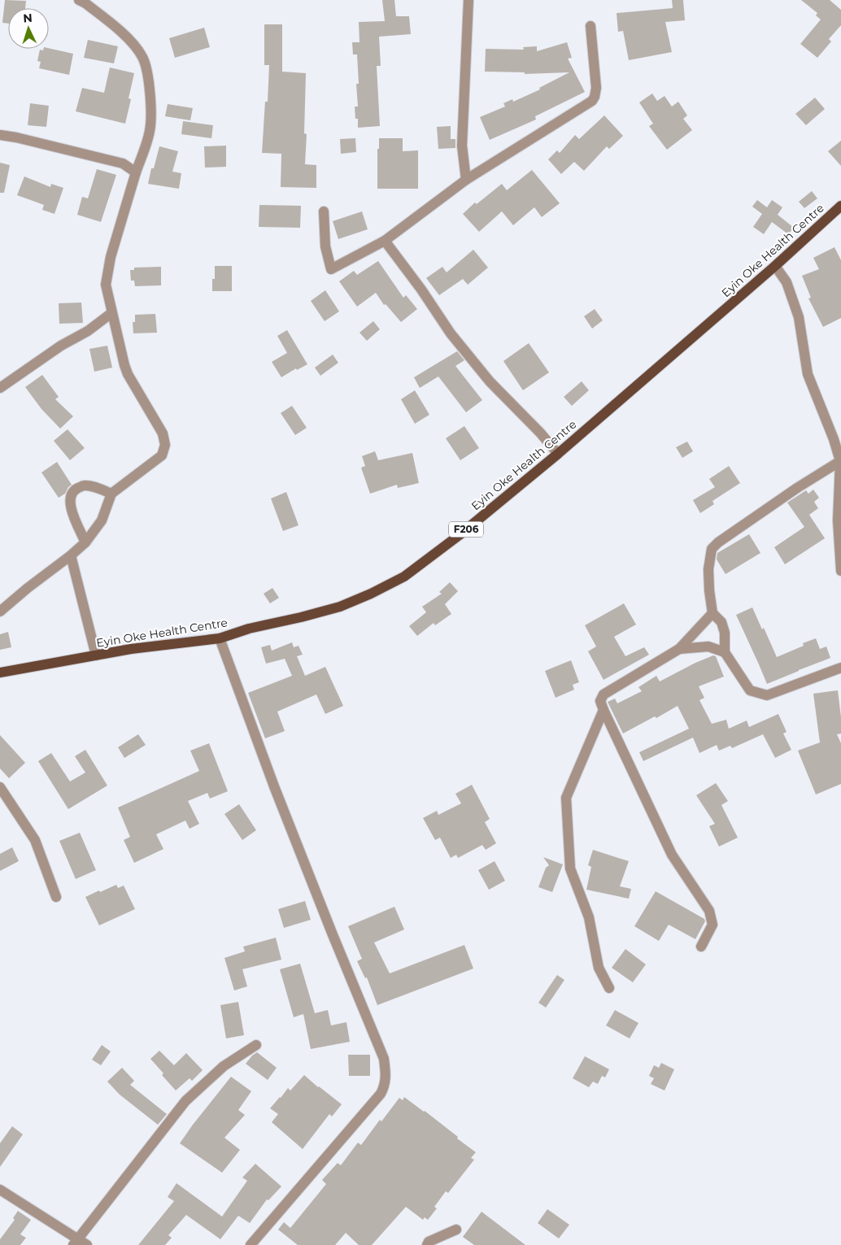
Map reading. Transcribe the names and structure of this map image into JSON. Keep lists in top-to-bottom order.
{
  "streets": {
    "main road": ["Eyin Oke Health Centre", "F206"]
  },
  "north": "top"
}
